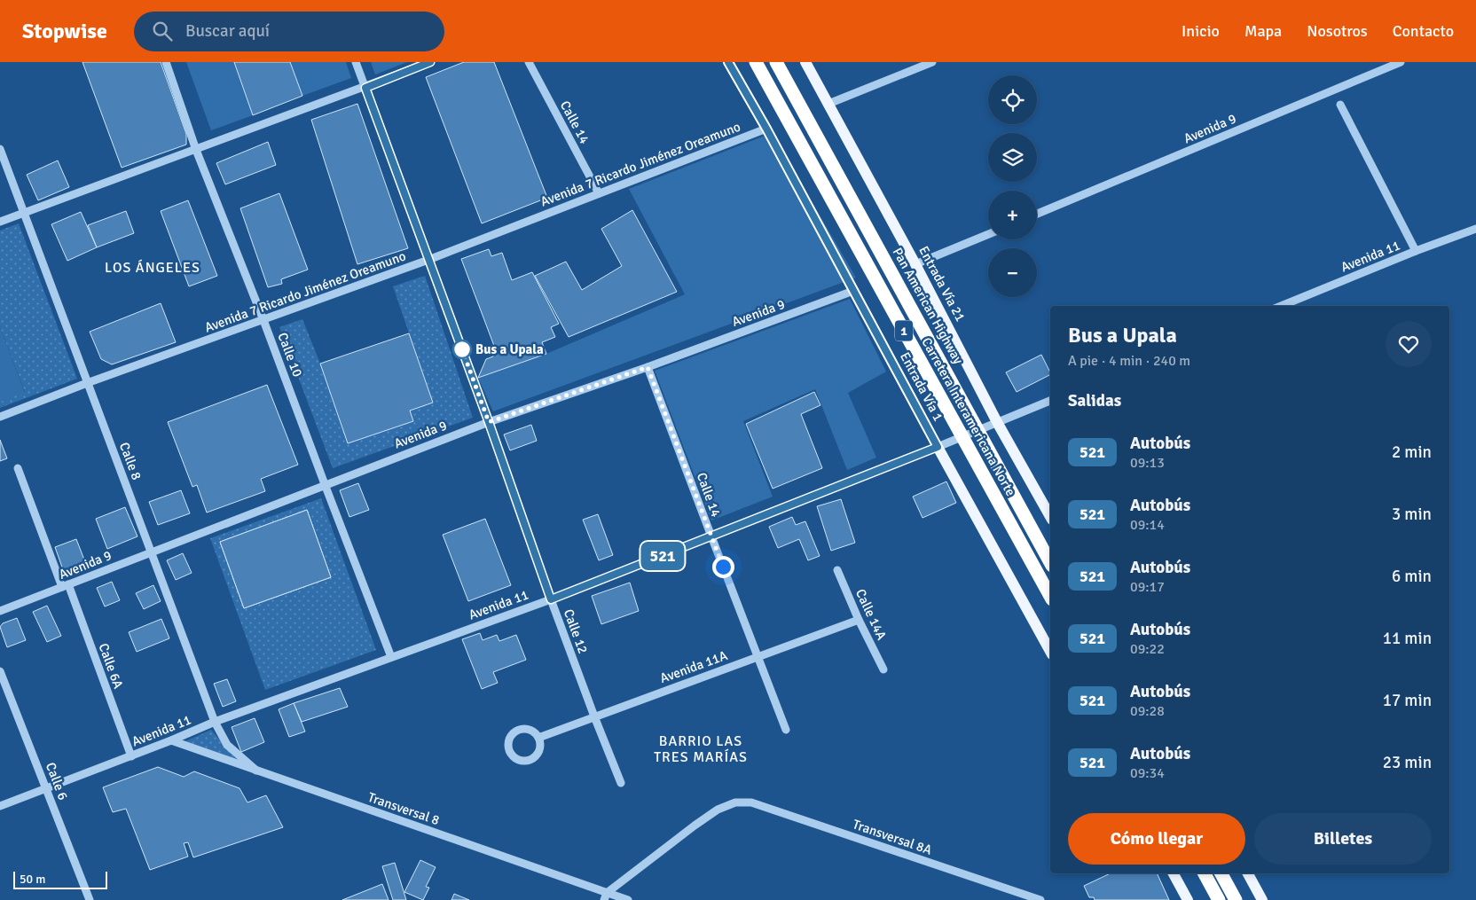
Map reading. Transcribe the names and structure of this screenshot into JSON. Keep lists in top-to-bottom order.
{
  "streets": {
    "highway": ["Pan American Highway", "1", "Carretera Interamericana Norte"],
    "main road": ["Entrada Vía 21", "Entrada Vía 1"],
    "street": [
      "Calle 14",
      "Avenida 9",
      "Avenida 7 Ricardo Jiménez Oreamuno",
      "Avenida 11",
      "Calle 10",
      "Calle 8",
      "Calle 14A",
      "Calle 12",
      "Calle 6A",
      "Avenida 11A",
      "Calle 6",
      "Transversal 8",
      "Transversal 8A"
    ]
  },
  "crossings": [
    ["Calle 14", "Avenida 9"],
    ["Calle 14", "Avenida 7 Ricardo Jiménez Oreamuno"],
    ["Calle 14", "Avenida 11"],
    ["Calle 14", "Avenida 11A"],
    ["Avenida 9", "Calle 10"],
    ["Avenida 9", "Entrada Vía 1"],
    ["Avenida 9", "Calle 8"],
    ["Avenida 9", "Calle 12"],
    ["Avenida 9", "Calle 6A"],
    ["Avenida 7 Ricardo Jiménez Oreamuno", "Calle 10"],
    ["Avenida 7 Ricardo Jiménez Oreamuno", "Entrada Vía 1"],
    ["Avenida 7 Ricardo Jiménez Oreamuno", "Calle 8"],
    ["Avenida 7 Ricardo Jiménez Oreamuno", "Calle 12"],
    ["Avenida 11", "Entrada Vía 21"],
    ["Avenida 11", "Calle 10"],
    ["Avenida 11", "Entrada Vía 1"],
    ["Avenida 11", "Calle 8"],
    ["Avenida 11", "Calle 12"],
    ["Avenida 11", "Calle 6A"],
    ["Avenida 11", "Calle 6"],
    ["Avenida 11", "Transversal 8"],
    ["Calle 8", "Transversal 8"],
    ["Calle 14A", "Avenida 11A"],
    ["Calle 12", "Avenida 11A"],
    ["Transversal 8", "Transversal 8A"]
  ],
  "districts": ["LOS ÁNGELES", "BARRIO LAS TRES MARÍAS"],
  "places": ["Bus a Upala"],
  "lines": ["bus line 521"],
  "scale_bar": "50 m",
  "page": {
    "header": "Stopwise",
    "search": "Buscar aquí",
    "nav": [
      "Inicio",
      "Mapa",
      "Nosotros",
      "Contacto"
    ],
    "on_map": "521",
    "map_buttons": ["+", "−"],
    "heading": [
      ["Bus a Upala", "A pie · 4 min · 240 m"],
      "Salidas"
    ],
    "list": [
      {
        "mark": "521",
        "name": "Autobús",
        "note": "09:13",
        "value": "2 min"
      },
      {
        "mark": "521",
        "name": "Autobús",
        "note": "09:14",
        "value": "3 min"
      },
      {
        "mark": "521",
        "name": "Autobús",
        "note": "09:17",
        "value": "6 min"
      },
      {
        "mark": "521",
        "name": "Autobús",
        "note": "09:22",
        "value": "11 min"
      },
      {
        "mark": "521",
        "name": "Autobús",
        "note": "09:28",
        "value": "17 min"
      },
      {
        "mark": "521",
        "name": "Autobús",
        "note": "09:34",
        "value": "23 min"
      }
    ],
    "buttons": ["Cómo llegar", "Billetes"],
    "scale": "50 m"
  }
}
